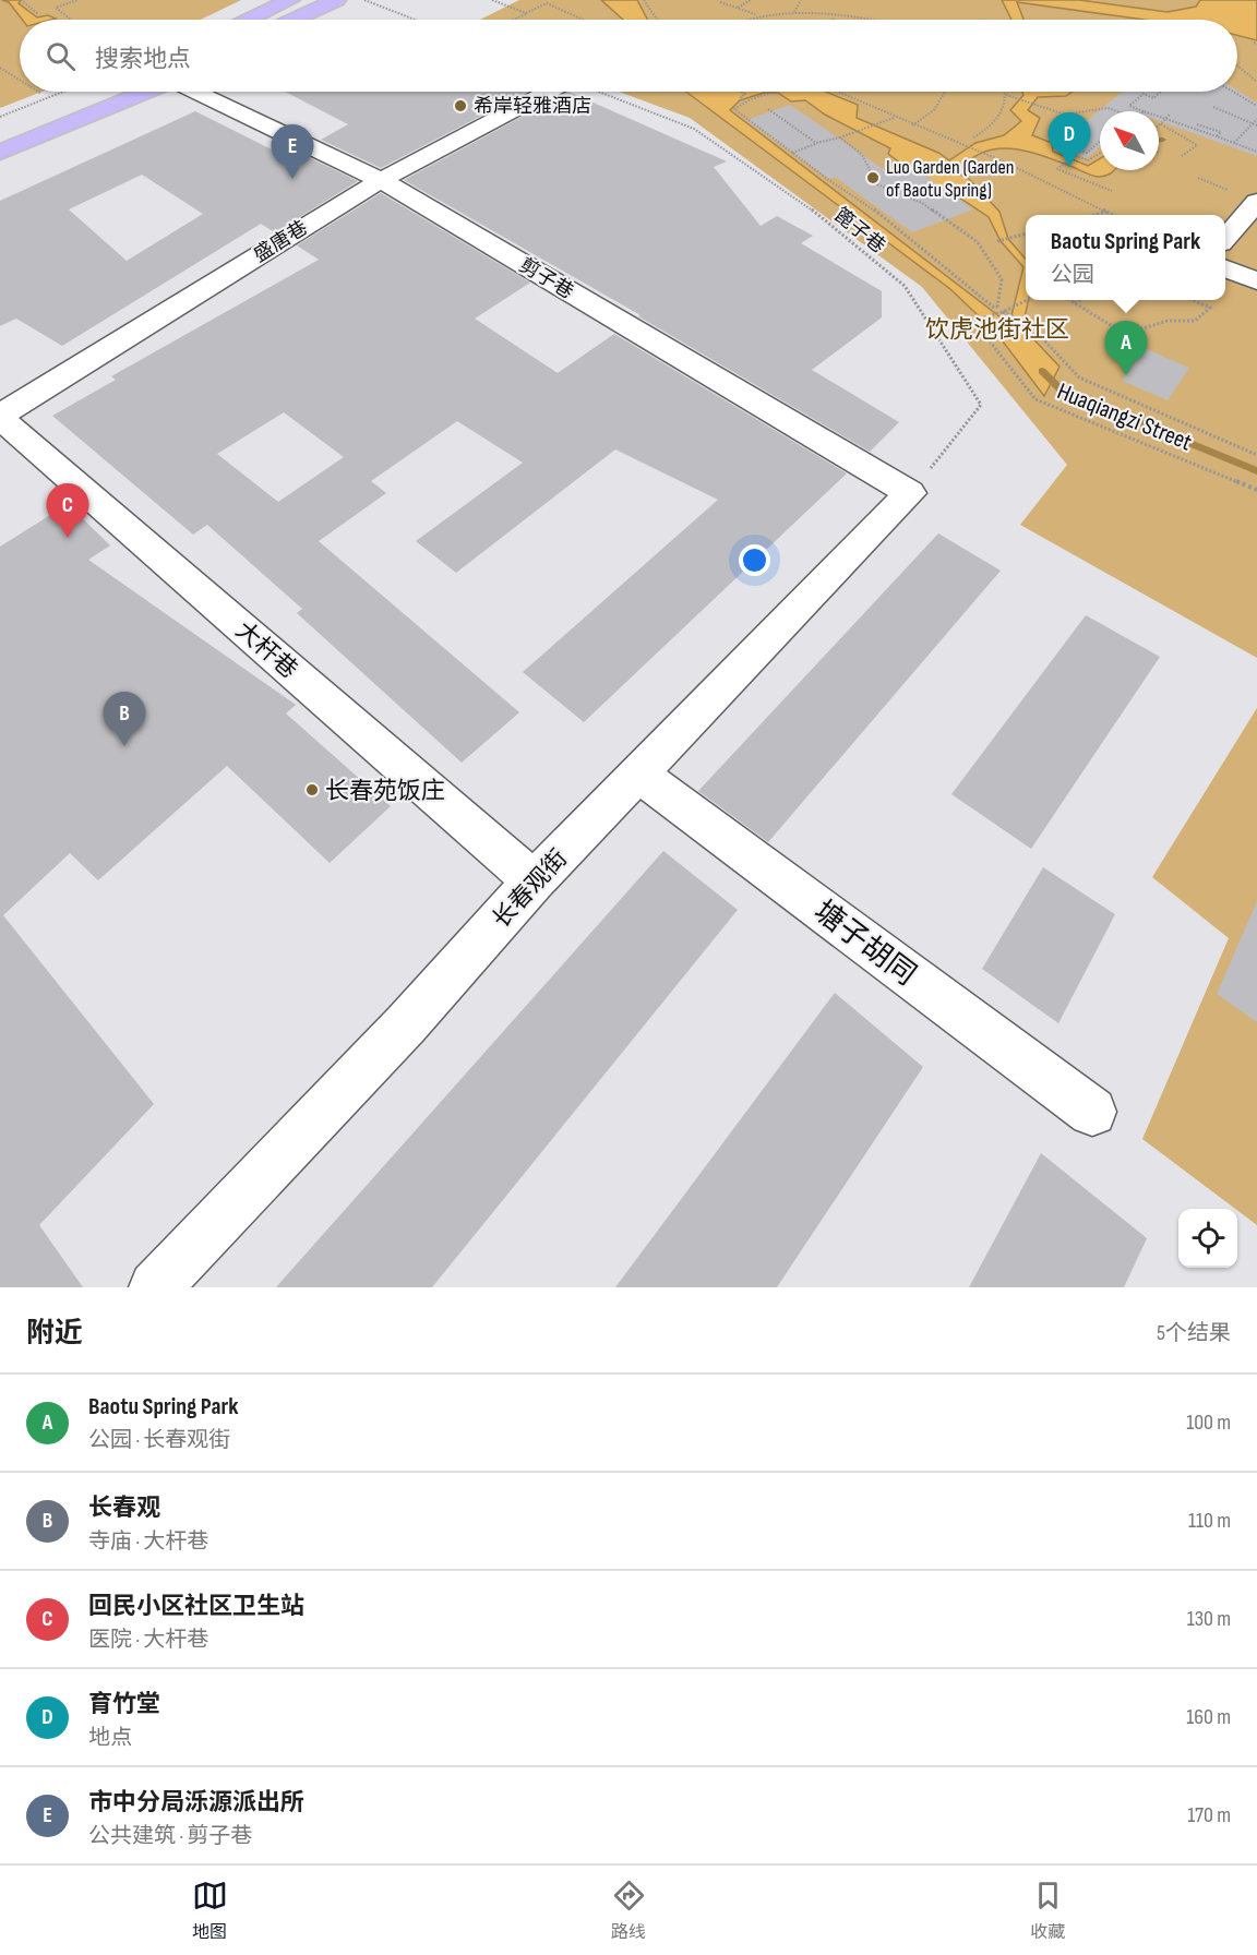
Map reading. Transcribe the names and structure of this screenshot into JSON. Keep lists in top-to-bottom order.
{
  "streets": {
    "street": [
      "盛唐巷",
      "剪子巷",
      "大杆巷",
      "长春观街",
      "塘子胡同"
    ],
    "path": ["篦子巷", "Huaqiangzi Street"]
  },
  "crossings": [
    ["篦子巷", "剪子巷"],
    ["篦子巷", "长春观街"],
    ["盛唐巷", "剪子巷"],
    ["盛唐巷", "大杆巷"],
    ["剪子巷", "长春观街"],
    ["大杆巷", "长春观街"],
    ["长春观街", "塘子胡同"]
  ],
  "districts": ["饮虎池街社区"],
  "places": ["希岸轻雅酒店", "Luo Garden (Garden of Baotu Spring)", "长春苑饭庄"],
  "north": "top left",
  "page": {
    "search": "搜索地点",
    "pins": [
      "D",
      "E",
      "A",
      "C",
      "B"
    ],
    "popup": ["Baotu Spring Park", "公园"],
    "heading": ["附近", "5个结果"],
    "list": [
      {
        "mark": "A",
        "name": "Baotu Spring Park",
        "note": "公园 · 长春观街",
        "value": "100 m"
      },
      {
        "mark": "B",
        "name": "长春观",
        "note": "寺庙 · 大杆巷",
        "value": "110 m"
      },
      {
        "mark": "C",
        "name": "回民小区社区卫生站",
        "note": "医院 · 大杆巷",
        "value": "130 m"
      },
      {
        "mark": "D",
        "name": "育竹堂",
        "note": "地点",
        "value": "160 m"
      },
      {
        "mark": "E",
        "name": "市中分局泺源派出所",
        "note": "公共建筑 · 剪子巷",
        "value": "170 m"
      }
    ],
    "nav": ["地图", "路线", "收藏"]
  }
}
